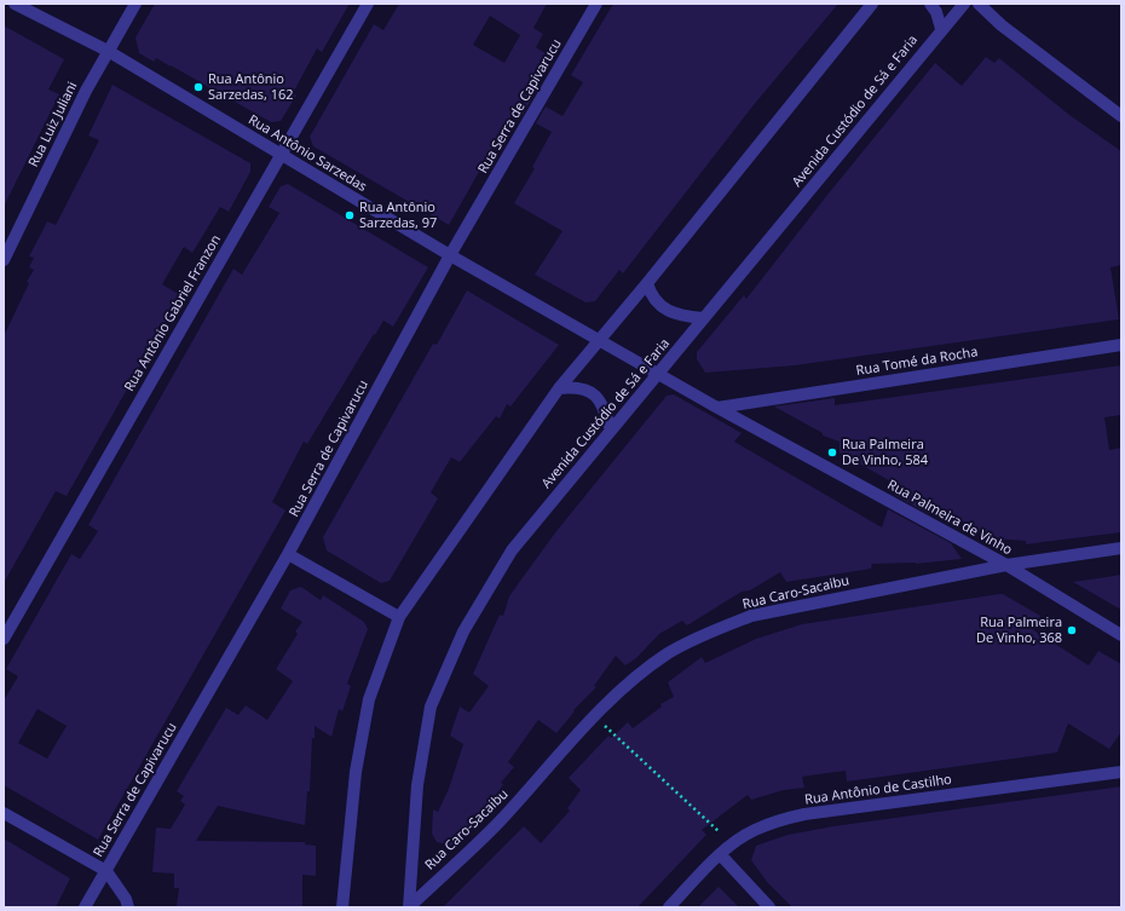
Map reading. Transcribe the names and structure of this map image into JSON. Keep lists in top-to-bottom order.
{
  "streets": {
    "street": [
      "Rua Serra de Capivarucu",
      "Avenida Custódio de Sá e Faria",
      "Rua Luiz Juliani",
      "Rua Antônio Sarzedas",
      "Rua Antônio Gabriel Franzon",
      "Rua Tomé da Rocha",
      "Rua Palmeira de Vinho",
      "Rua Caro-Sacaibu",
      "Rua Antônio de Castilho"
    ]
  },
  "crossings": [
    ["Rua Serra de Capivarucu", "Rua Antônio Sarzedas"],
    ["Avenida Custódio de Sá e Faria", "Rua Antônio Sarzedas"],
    ["Avenida Custódio de Sá e Faria", "Rua Palmeira de Vinho"],
    ["Avenida Custódio de Sá e Faria", "Rua Caro-Sacaibu"],
    ["Rua Luiz Juliani", "Rua Antônio Sarzedas"],
    ["Rua Antônio Sarzedas", "Rua Antônio Gabriel Franzon"],
    ["Rua Antônio Sarzedas", "Rua Palmeira de Vinho"],
    ["Rua Tomé da Rocha", "Rua Palmeira de Vinho"],
    ["Rua Palmeira de Vinho", "Rua Caro-Sacaibu"]
  ],
  "places": [
    "Rua Antônio Sarzedas, 162",
    "Rua Antônio Sarzedas, 97",
    "Rua Palmeira De Vinho, 584",
    "Rua Palmeira De Vinho, 368"
  ]
}
